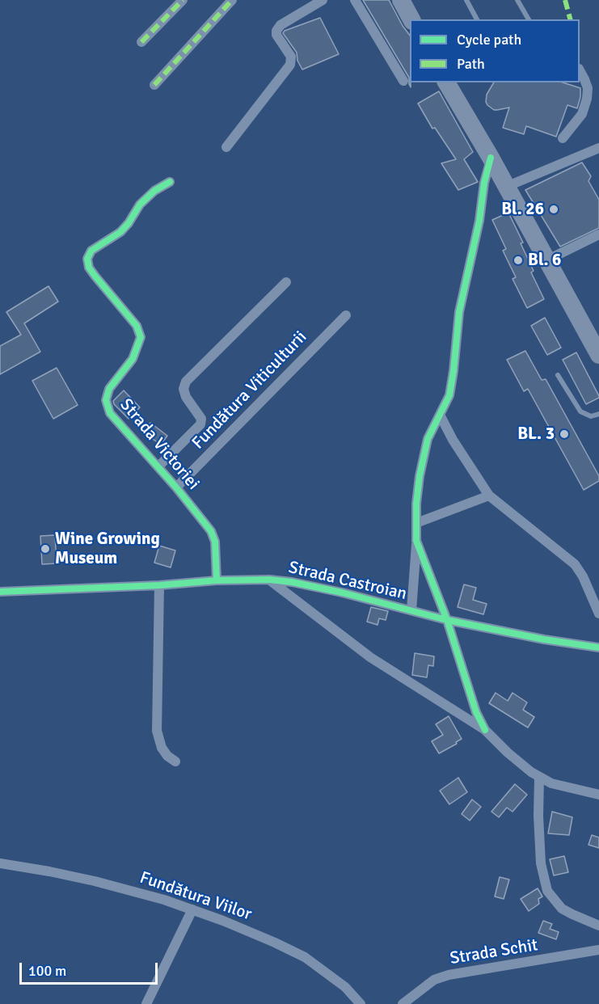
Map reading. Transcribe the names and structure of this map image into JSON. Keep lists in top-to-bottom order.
{
  "streets": {
    "street": [
      "Fundătura Viticulturii",
      "Strada Victoriei",
      "Strada Castroian",
      "Fundătura Viilor",
      "Strada Schit"
    ]
  },
  "crossings": [
    ["Fundătura Viticulturii", "Strada Victoriei"],
    ["Strada Victoriei", "Strada Castroian"]
  ],
  "places": [
    "Bl. 26",
    "Bl. 6",
    "BL. 3",
    "Wine Growing Museum"
  ],
  "legend": ["Cycle path", "Path"],
  "scale_bar": "100 m"
}
